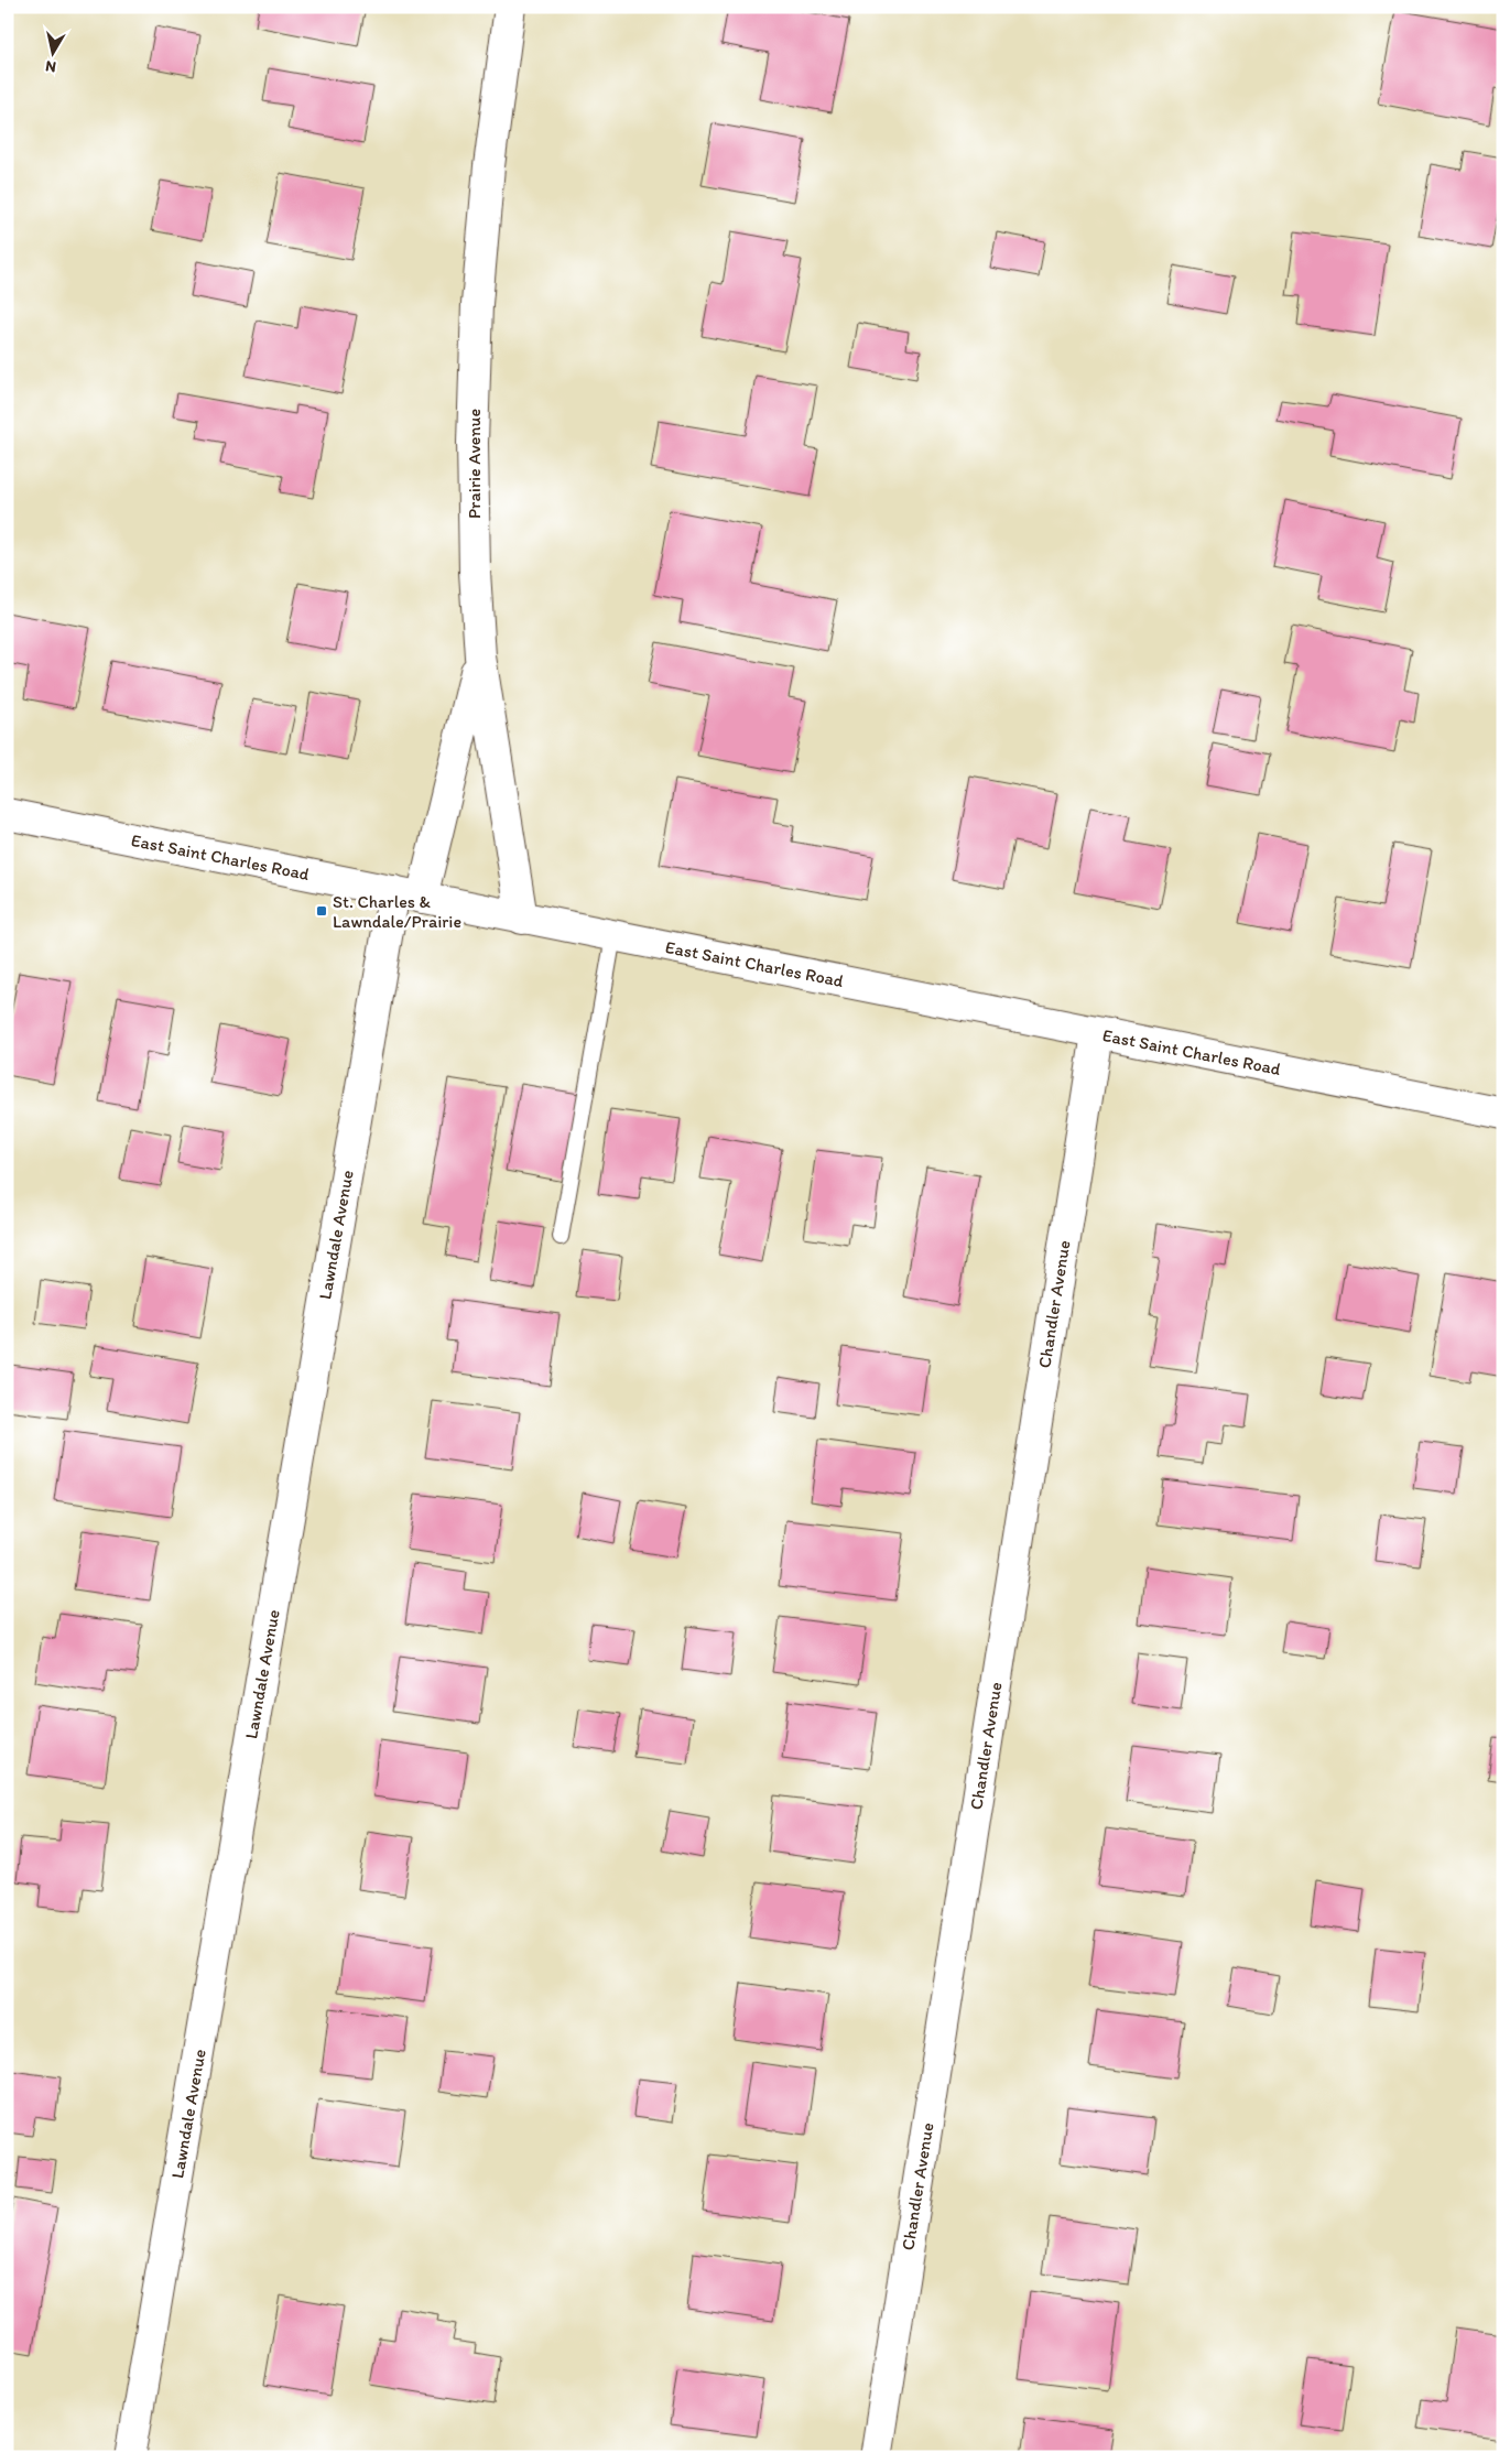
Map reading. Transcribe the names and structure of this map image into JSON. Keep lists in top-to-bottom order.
{
  "streets": {
    "street": [
      "Prairie Avenue",
      "East Saint Charles Road",
      "Lawndale Avenue",
      "Chandler Avenue"
    ]
  },
  "crossings": [
    ["Prairie Avenue", "East Saint Charles Road"],
    ["Prairie Avenue", "Lawndale Avenue"],
    ["East Saint Charles Road", "Lawndale Avenue"],
    ["East Saint Charles Road", "Chandler Avenue"]
  ],
  "places": {
    "transit": ["St. Charles & Lawndale/Prairie"]
  },
  "north": "bottom"
}
